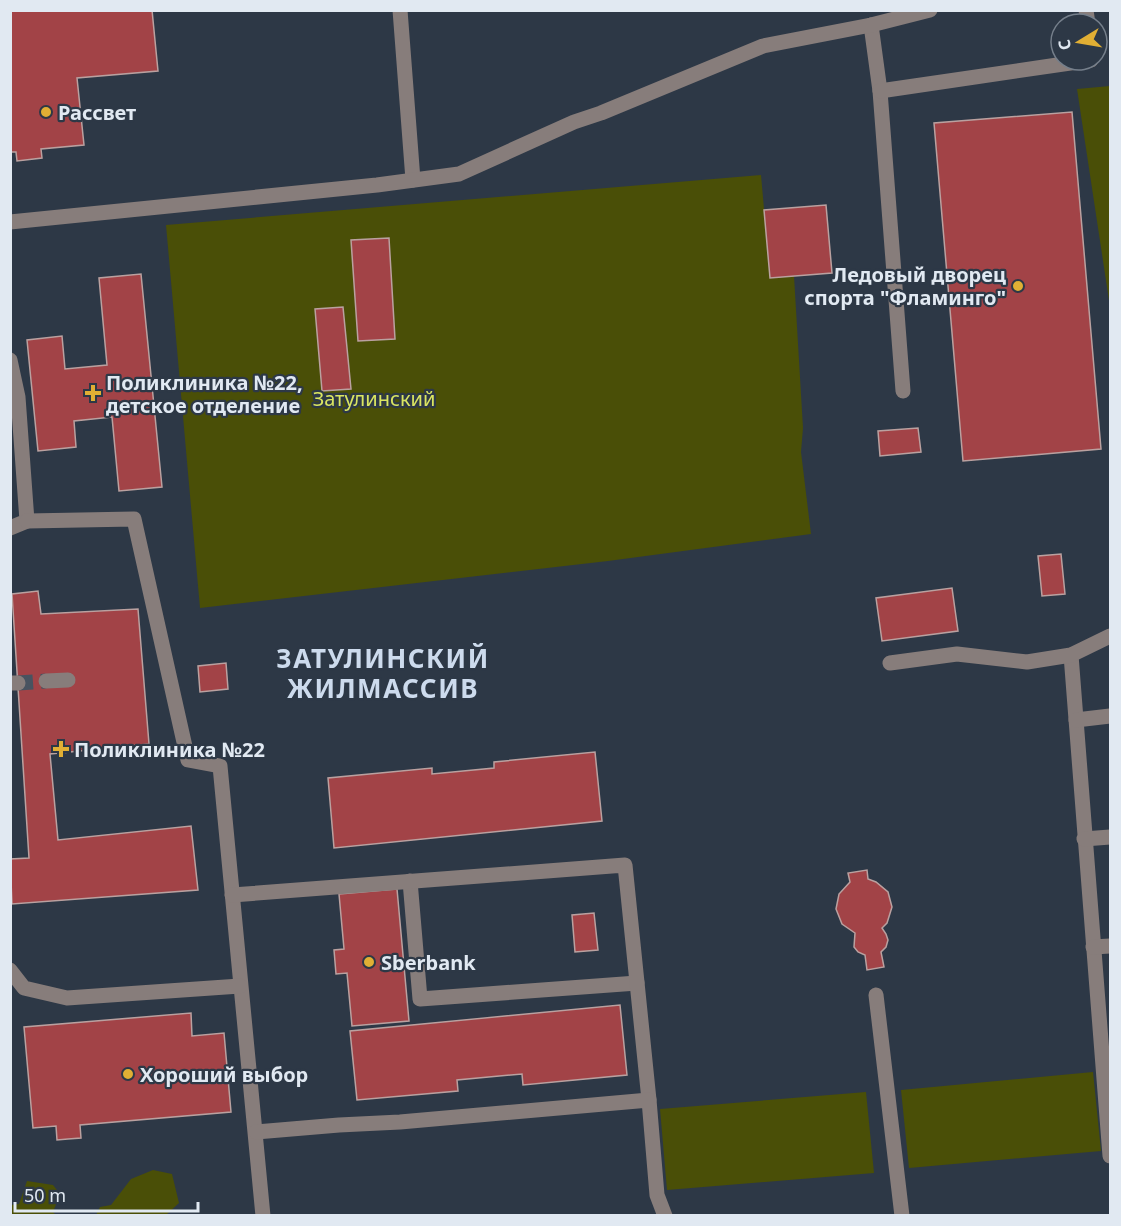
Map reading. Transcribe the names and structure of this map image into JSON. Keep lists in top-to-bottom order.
{
  "districts": ["ЗАТУЛИНСКИЙ ЖИЛМАССИВ"],
  "parks": ["Затулинский"],
  "places": {
    "other": [
      "Рассвет",
      "Ледовый дворец спорта \"Фламинго\"",
      "Sberbank",
      "Хороший выбор"
    ],
    "health": ["Поликлиника №22, детское отделение", "Поликлиника №22"]
  },
  "scale_bar": "50 m",
  "north": "left"
}
